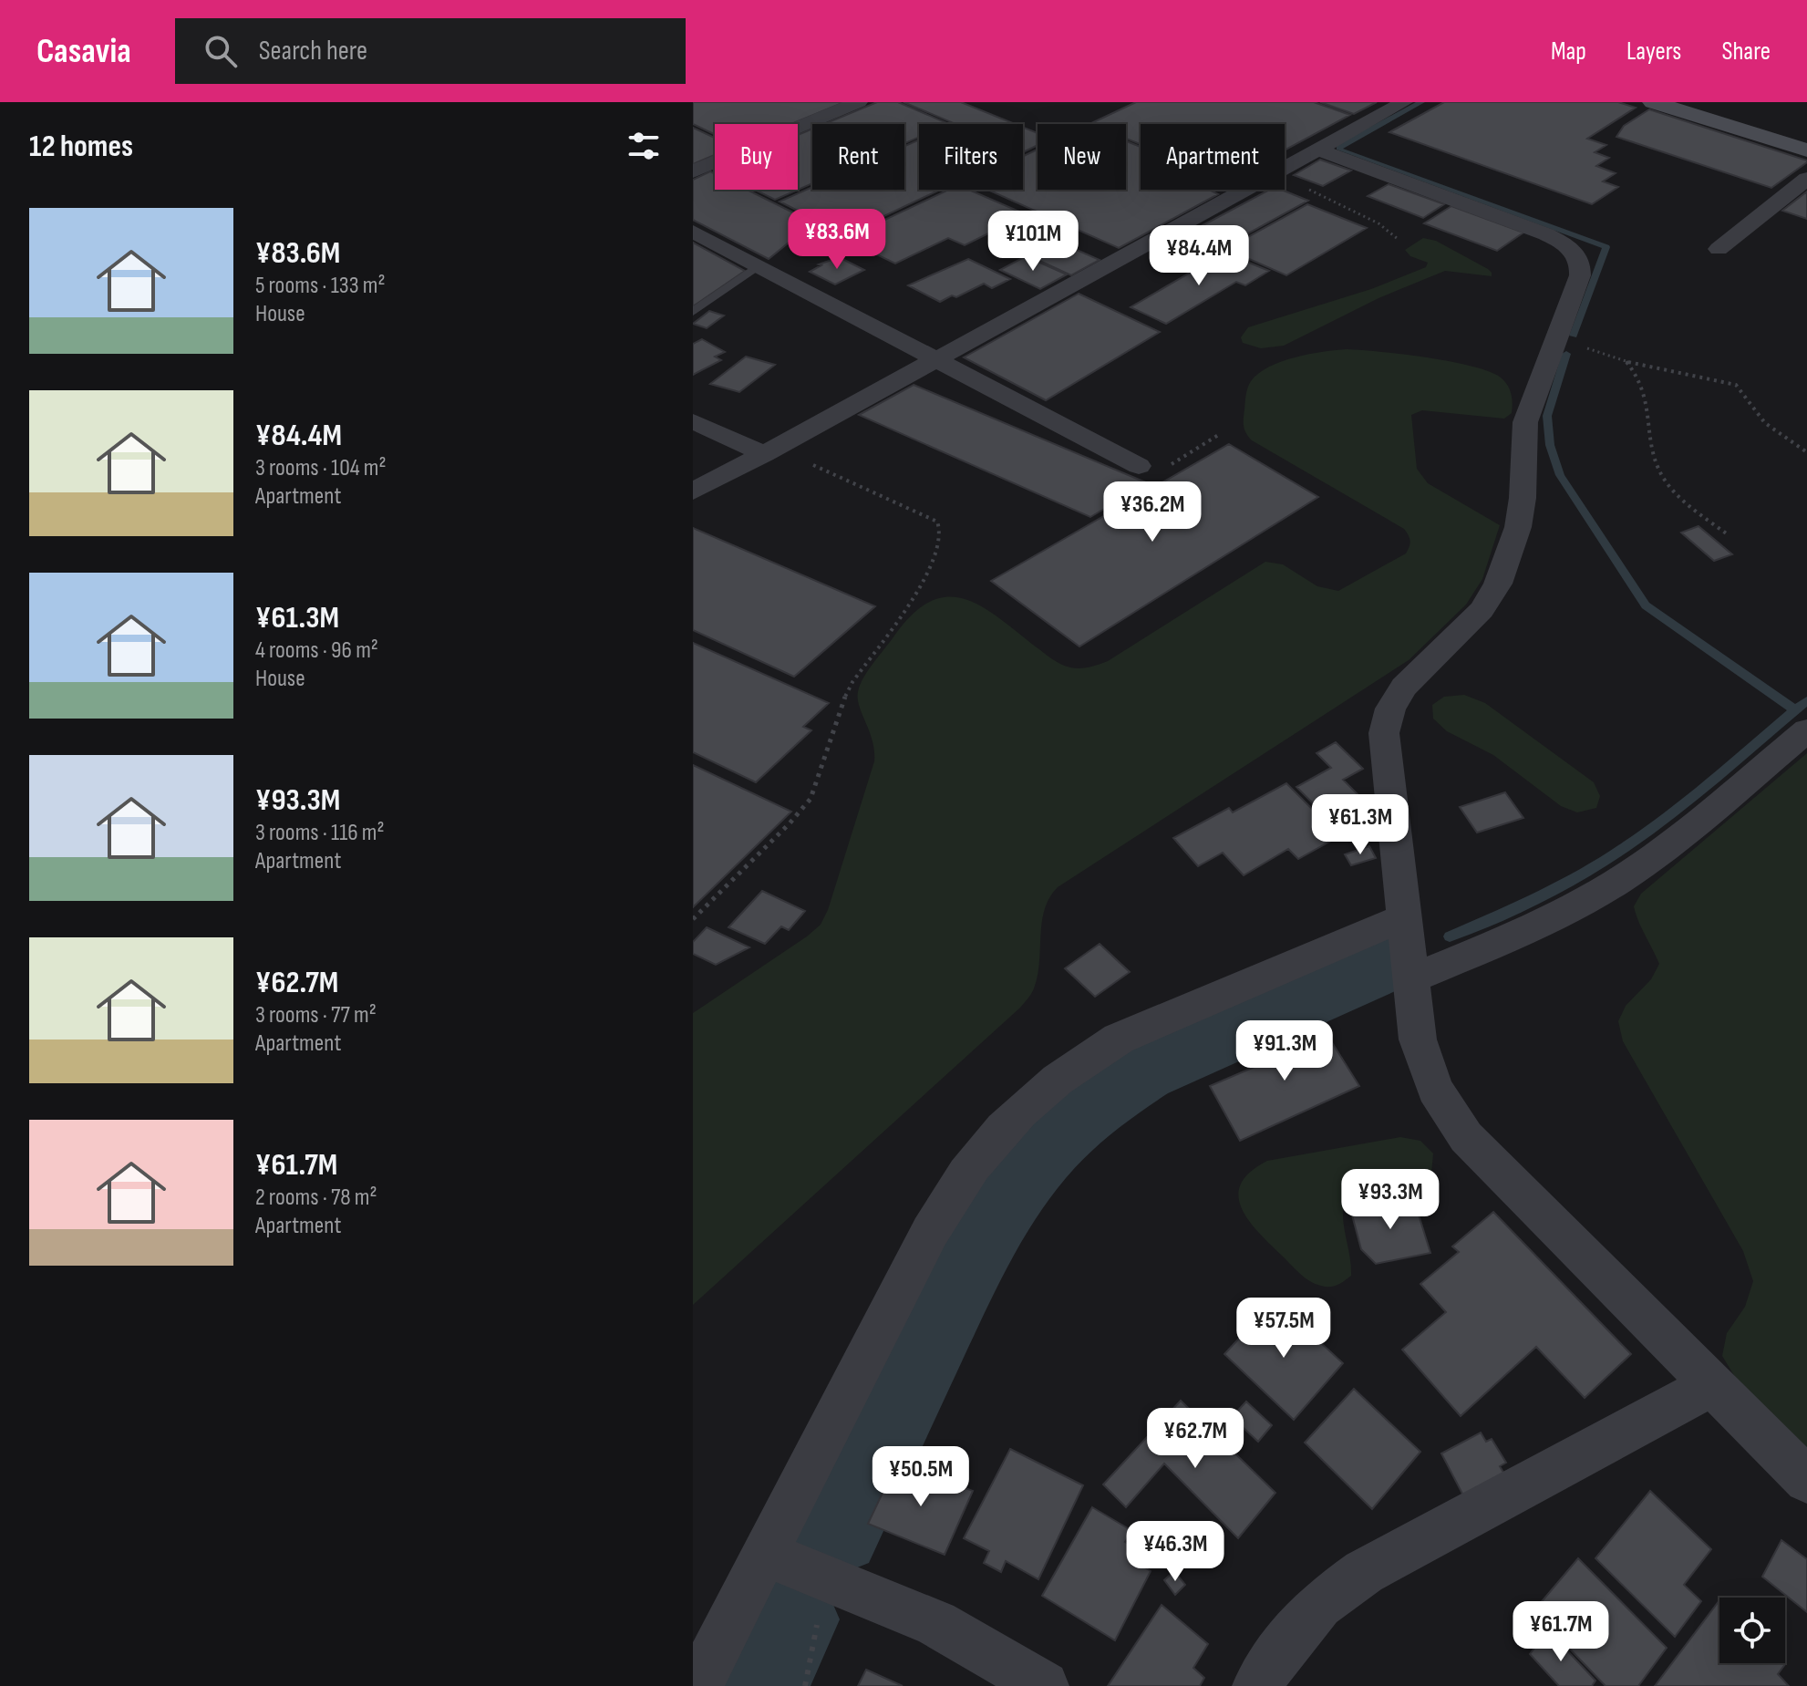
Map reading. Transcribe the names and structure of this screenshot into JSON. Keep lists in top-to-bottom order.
{
  "page": {
    "header": "Casavia",
    "search": "Search here",
    "nav": ["Map", "Layers", "Share"],
    "heading": "12 homes",
    "chip": [
      "Buy",
      "Rent",
      "Filters",
      "New",
      "Apartment"
    ],
    "list": [
      {
        "name": "¥83.6M",
        "note": "5 rooms · 133 m² · House"
      },
      {
        "name": "¥84.4M",
        "note": "3 rooms · 104 m² · Apartment"
      },
      {
        "name": "¥61.3M",
        "note": "4 rooms · 96 m² · House"
      },
      {
        "name": "¥93.3M",
        "note": "3 rooms · 116 m² · Apartment"
      },
      {
        "name": "¥62.7M",
        "note": "3 rooms · 77 m² · Apartment"
      },
      {
        "name": "¥61.7M",
        "note": "2 rooms · 78 m² · Apartment"
      }
    ],
    "price": [
      "¥83.6M",
      "¥101M",
      "¥84.4M",
      "¥36.2M",
      "¥61.3M",
      "¥91.3M",
      "¥93.3M",
      "¥57.5M",
      "¥62.7M",
      "¥50.5M",
      "¥46.3M",
      "¥61.7M"
    ]
  }
}
